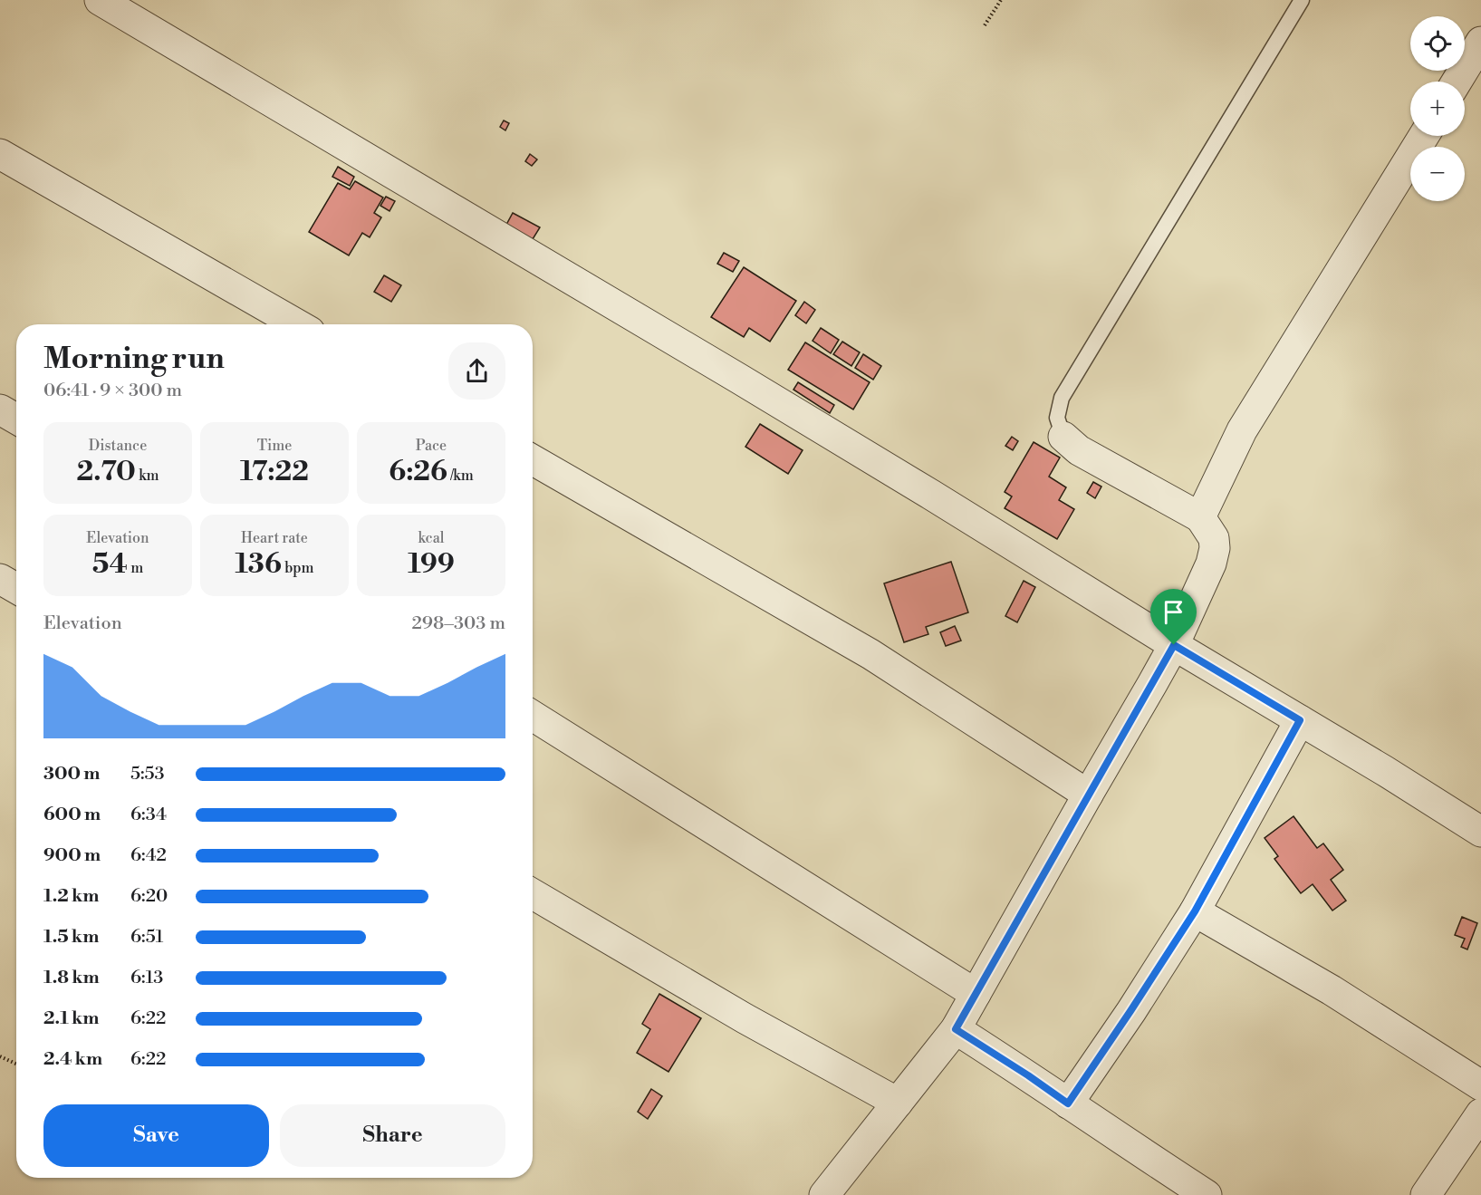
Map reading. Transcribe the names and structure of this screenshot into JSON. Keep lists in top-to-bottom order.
{
  "page": {
    "map_buttons": ["+", "−"],
    "heading": ["Morning run", "06:41 · 9 × 300 m"],
    "stats": [
      ["Distance", "2.70 km"],
      ["Time", "17:22"],
      ["Pace", "6:26 /km"],
      ["Elevation", "54 m"],
      ["Heart rate", "136 bpm"],
      ["kcal", "199"]
    ],
    "chart": ["Elevation", "298–303 m"],
    "list": [
      {
        "name": "300 m",
        "note": "5:53"
      },
      {
        "name": "600 m",
        "note": "6:34"
      },
      {
        "name": "900 m",
        "note": "6:42"
      },
      {
        "name": "1.2 km",
        "note": "6:20"
      },
      {
        "name": "1.5 km",
        "note": "6:51"
      },
      {
        "name": "1.8 km",
        "note": "6:13"
      },
      {
        "name": "2.1 km",
        "note": "6:22"
      },
      {
        "name": "2.4 km",
        "note": "6:22"
      }
    ],
    "buttons": ["Save", "Share"]
  }
}
